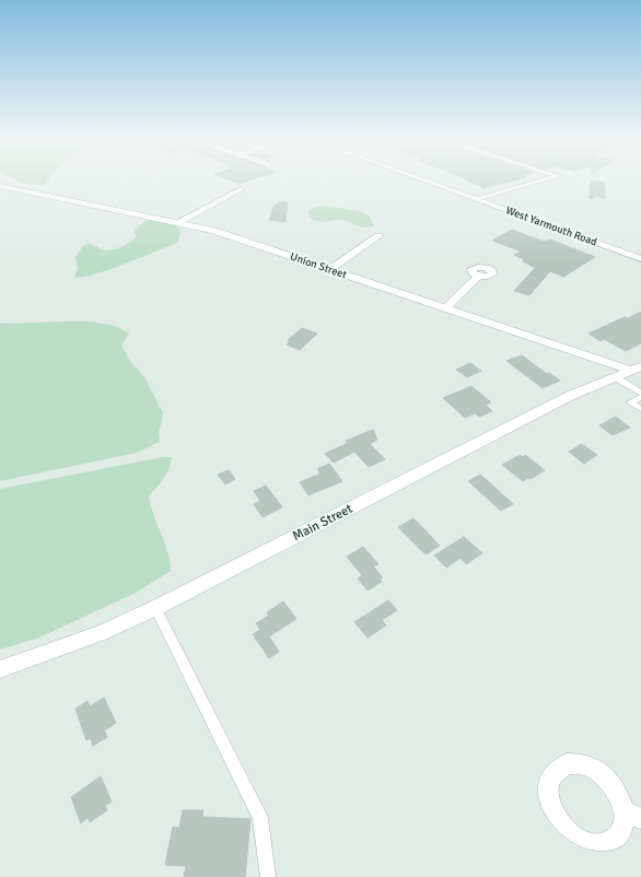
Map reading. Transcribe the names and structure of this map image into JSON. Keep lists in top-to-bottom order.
{
  "streets": {
    "main road": ["West Yarmouth Road", "Union Street", "Main Street"]
  },
  "crossings": [
    ["Union Street", "Main Street"]
  ]
}
